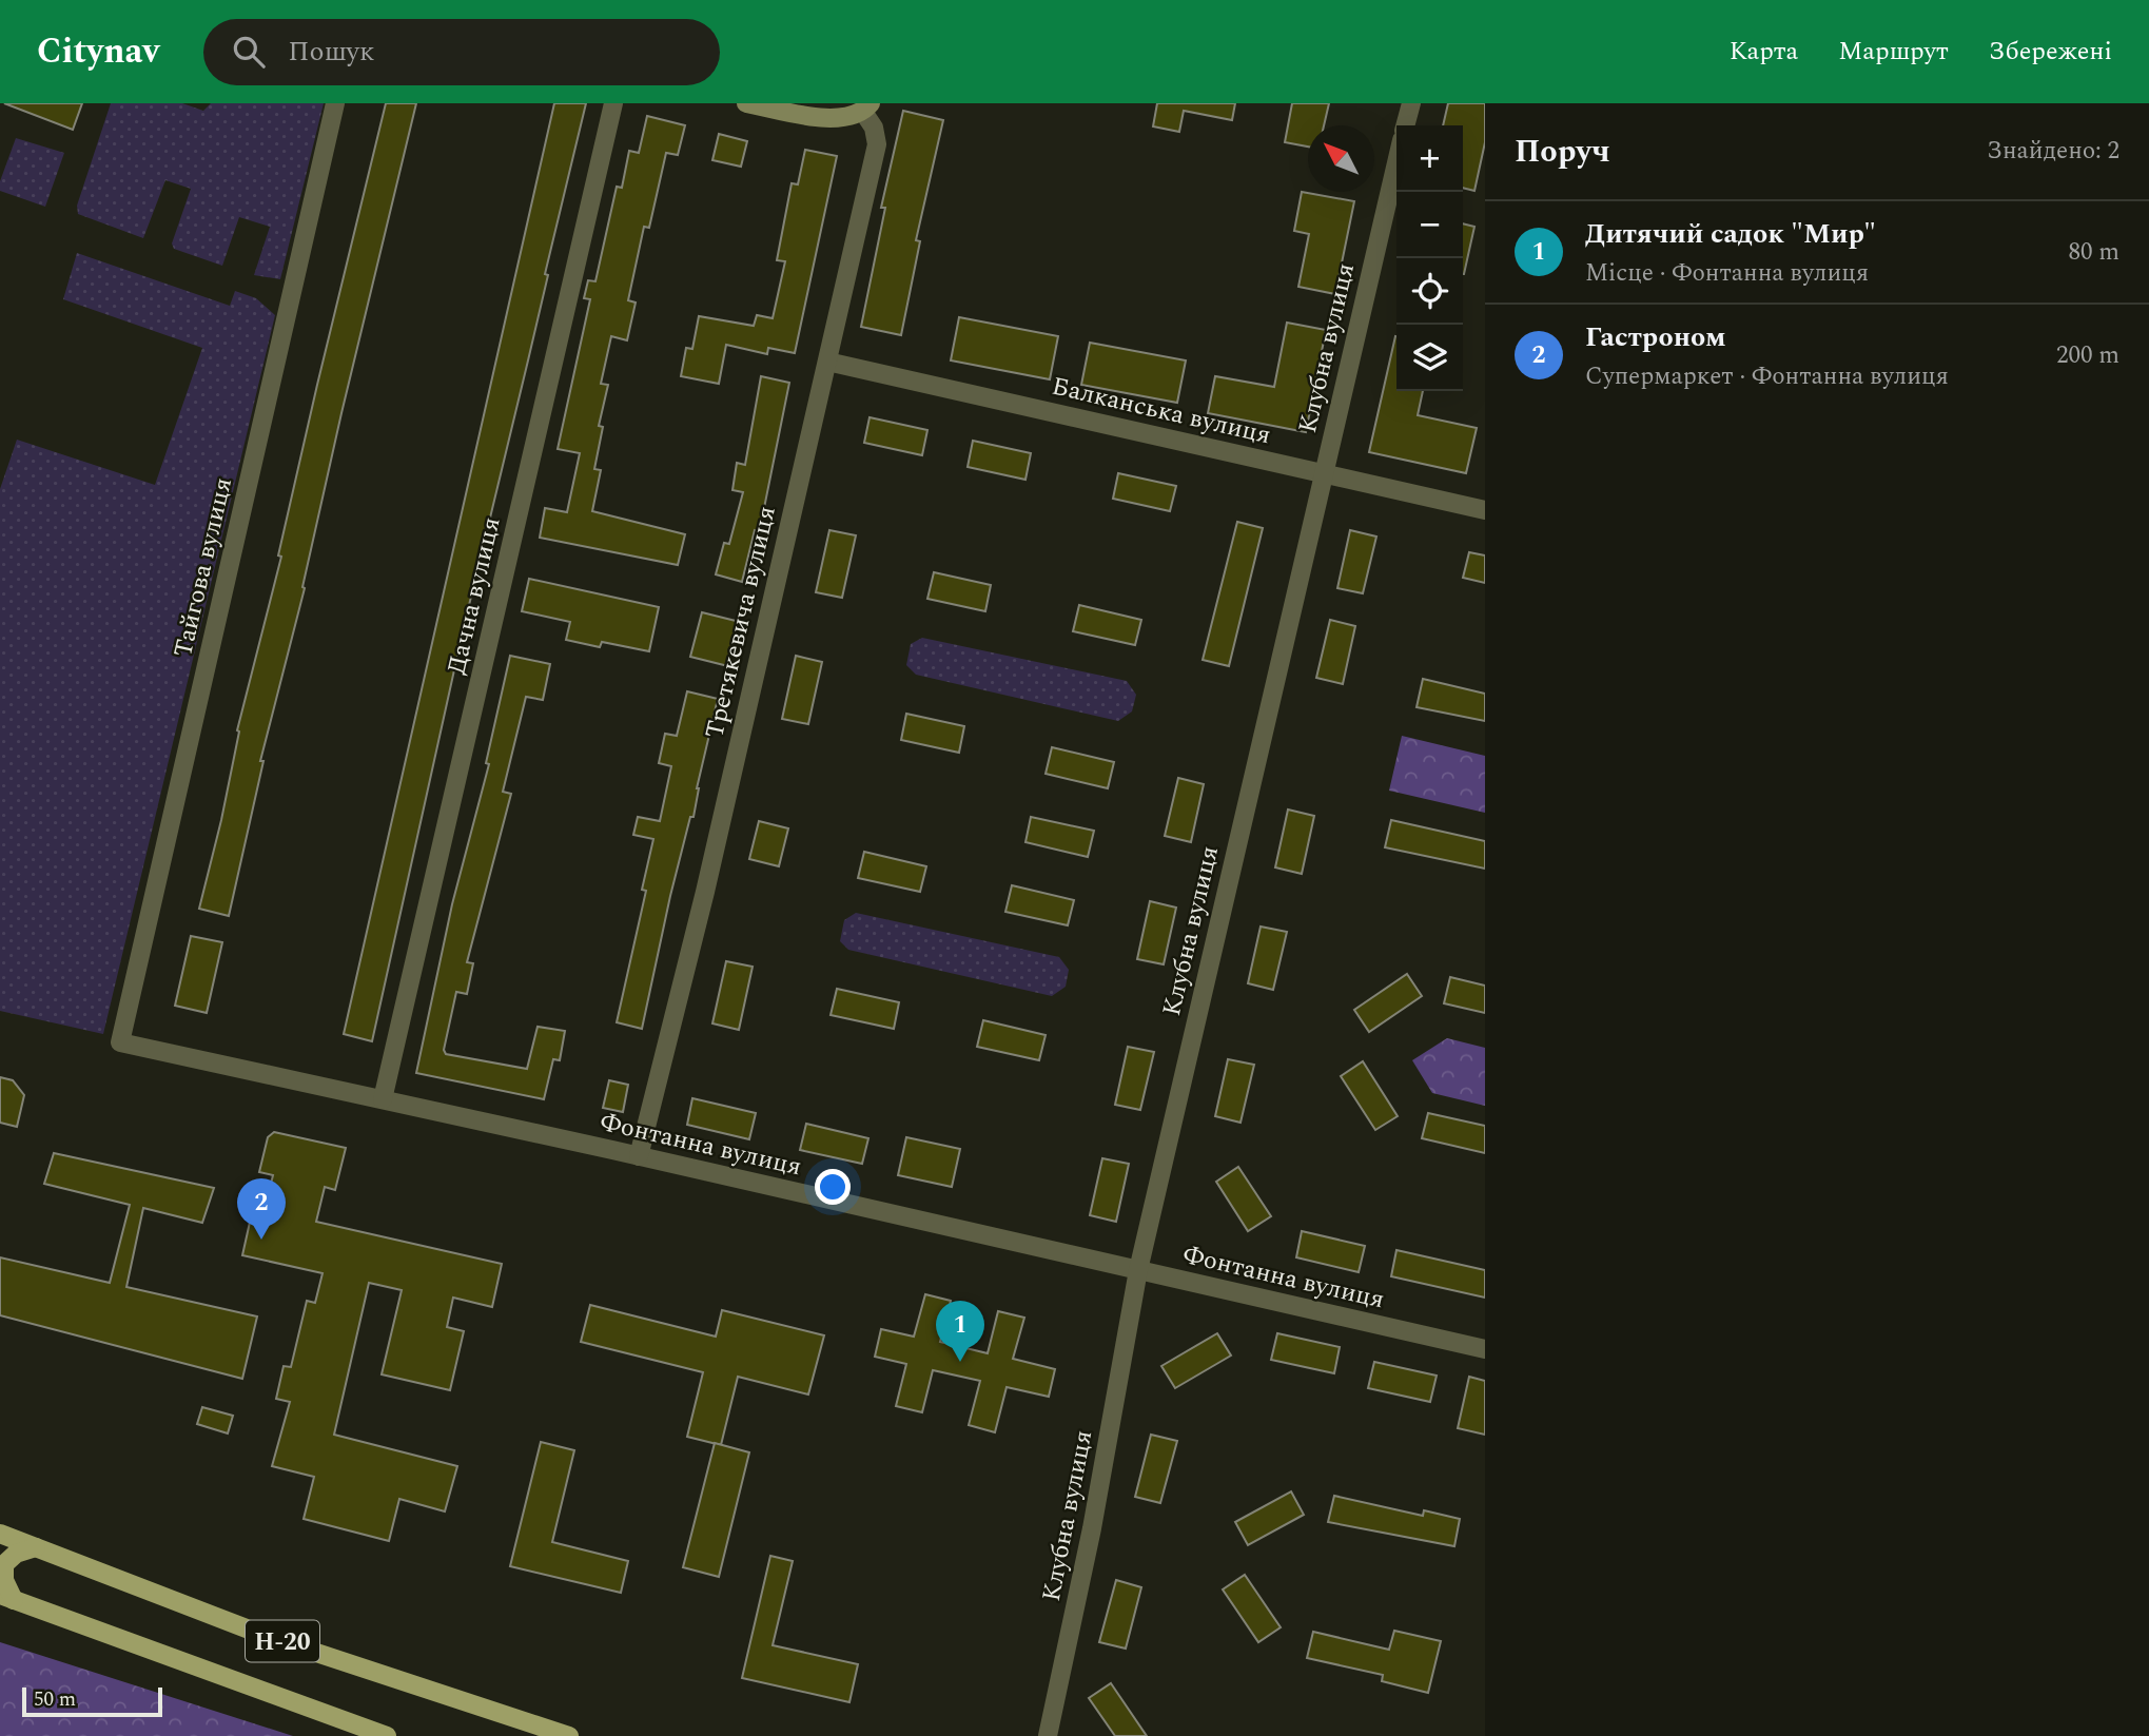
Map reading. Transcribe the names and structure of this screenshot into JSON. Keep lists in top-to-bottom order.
{
  "streets": {
    "main road": ["Н-20"],
    "street": [
      "Клубна вулиця",
      "Балканська вулиця",
      "Тайгова вулиця",
      "Дачна вулиця",
      "Третякевича вулиця",
      "Фонтанна вулиця"
    ]
  },
  "crossings": [
    ["Клубна вулиця", "Балканська вулиця"],
    ["Клубна вулиця", "Фонтанна вулиця"],
    ["Балканська вулиця", "Третякевича вулиця"],
    ["Тайгова вулиця", "Фонтанна вулиця"],
    ["Дачна вулиця", "Фонтанна вулиця"],
    ["Третякевича вулиця", "Фонтанна вулиця"]
  ],
  "scale_bar": "50 m",
  "north": "top left",
  "page": {
    "header": "Citynav",
    "search": "Пошук",
    "nav": ["Карта", "Маршрут", "Збережені"],
    "heading": ["Поруч", "Знайдено: 2"],
    "map_buttons": ["+", "−"],
    "list": [
      {
        "mark": "1",
        "name": "Дитячий садок \"Мир\"",
        "note": "Місце · Фонтанна вулиця",
        "value": "80 m"
      },
      {
        "mark": "2",
        "name": "Гастроном",
        "note": "Супермаркет · Фонтанна вулиця",
        "value": "200 m"
      }
    ],
    "pins": ["2", "1"],
    "scale": "50 m"
  }
}
